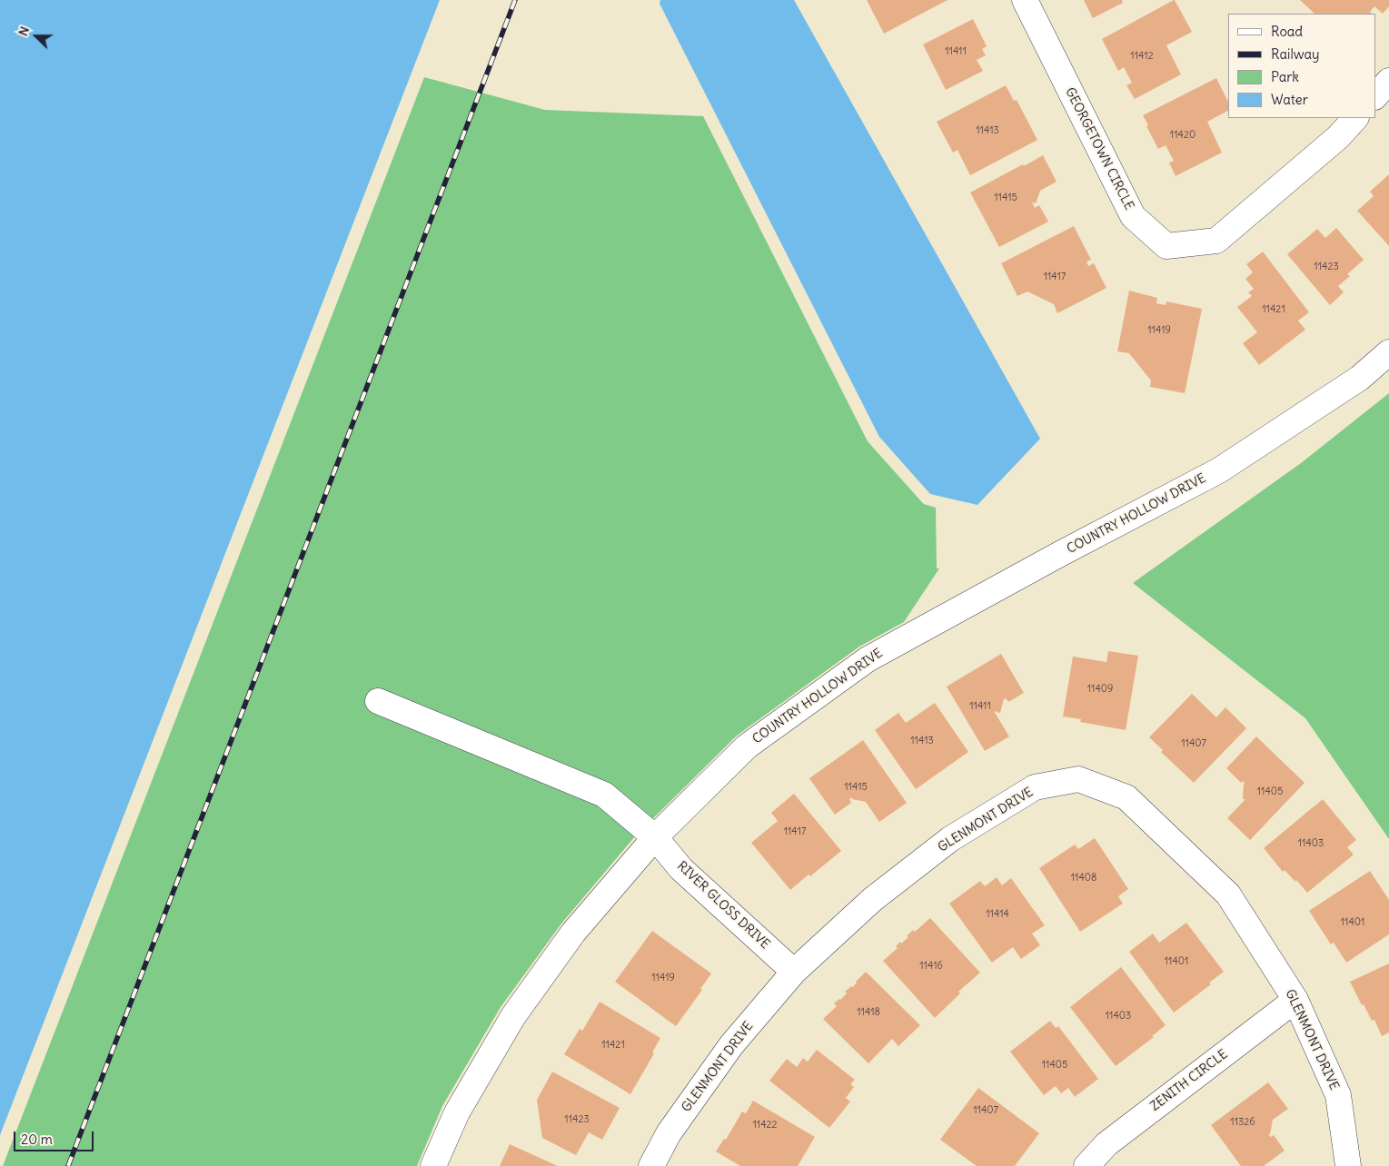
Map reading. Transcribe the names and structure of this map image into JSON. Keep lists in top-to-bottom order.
{
  "streets": {
    "street": [
      "GEORGETOWN CIRCLE",
      "COUNTRY HOLLOW DRIVE",
      "GLENMONT DRIVE",
      "RIVER GLOSS DRIVE",
      "ZENITH CIRCLE"
    ]
  },
  "crossings": [
    ["COUNTRY HOLLOW DRIVE", "RIVER GLOSS DRIVE"],
    ["GLENMONT DRIVE", "RIVER GLOSS DRIVE"],
    ["GLENMONT DRIVE", "ZENITH CIRCLE"]
  ],
  "house_numbers": [
    "11411",
    "11412",
    "11413",
    "11420",
    "11415",
    "11423",
    "11417",
    "11421",
    "11419",
    "11409",
    "11411",
    "11413",
    "11407",
    "11415",
    "11405",
    "11417",
    "11403",
    "11408",
    "11414",
    "11401",
    "11401",
    "11416",
    "11419",
    "11418",
    "11403",
    "11421",
    "11405",
    "11407",
    "11423",
    "11326",
    "11422"
  ],
  "legend": [
    "Road",
    "Railway",
    "Park",
    "Water"
  ],
  "scale_bar": "20 m",
  "north": "left"
}
